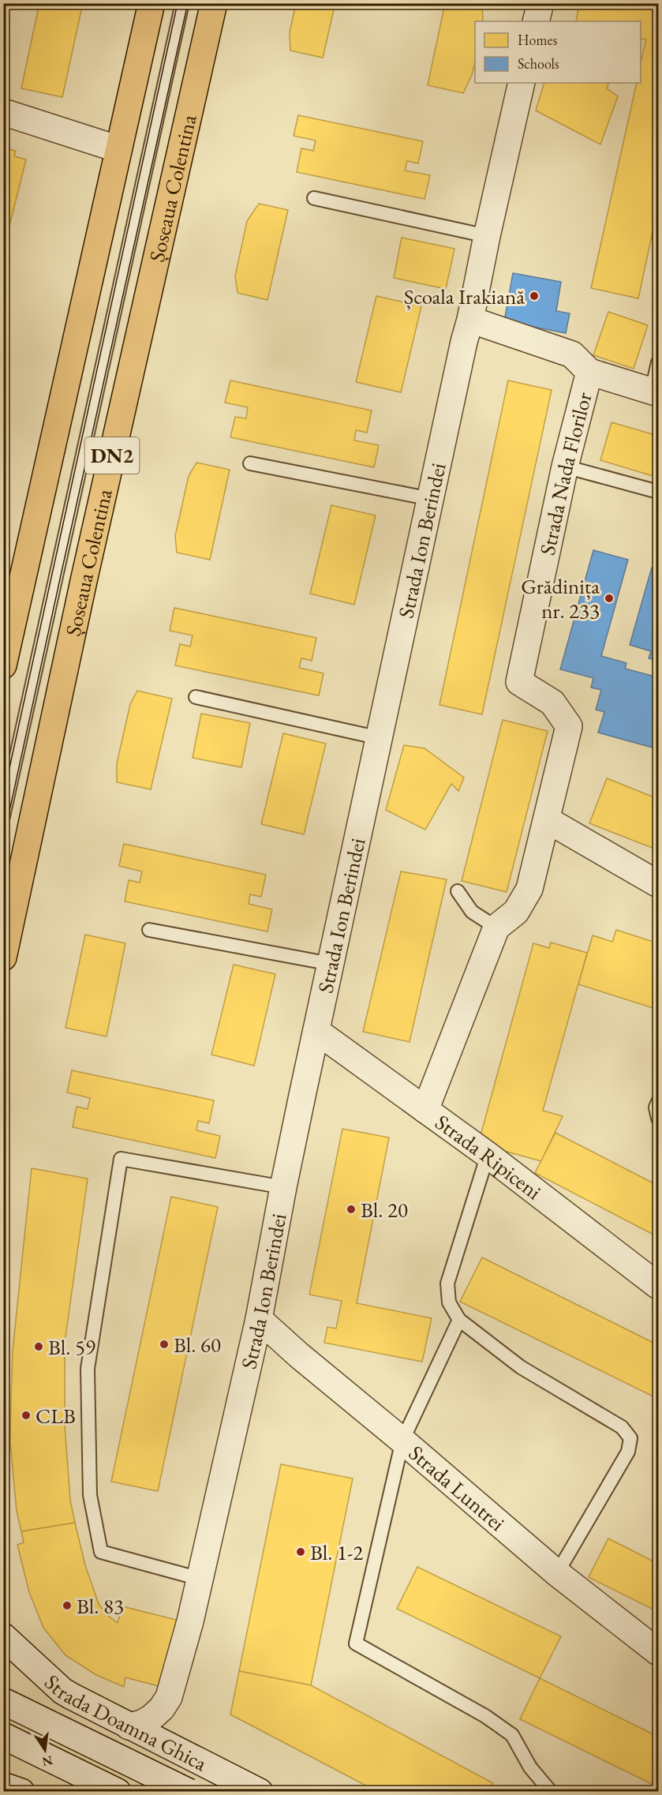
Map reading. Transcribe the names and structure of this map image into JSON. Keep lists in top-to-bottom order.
{
  "streets": {
    "main road": ["Șoseaua Colentina", "DN2"],
    "street": [
      "Strada Nada Florilor",
      "Strada Ion Berindei",
      "Strada Ripiceni",
      "Strada Luntrei",
      "Strada Doamna Ghica"
    ]
  },
  "crossings": [
    ["Strada Nada Florilor", "Strada Ion Berindei"],
    ["Strada Ion Berindei", "Strada Ripiceni"],
    ["Strada Ion Berindei", "Strada Luntrei"],
    ["Strada Ion Berindei", "Strada Doamna Ghica"]
  ],
  "places": [
    "Școala Irakiană",
    "Grădinița nr. 233",
    "Bl. 20",
    "Bl. 60",
    "Bl. 59",
    "CLB",
    "Bl. 1-2",
    "Bl. 83"
  ],
  "legend": ["Homes", "Schools"],
  "north": "bottom"
}
